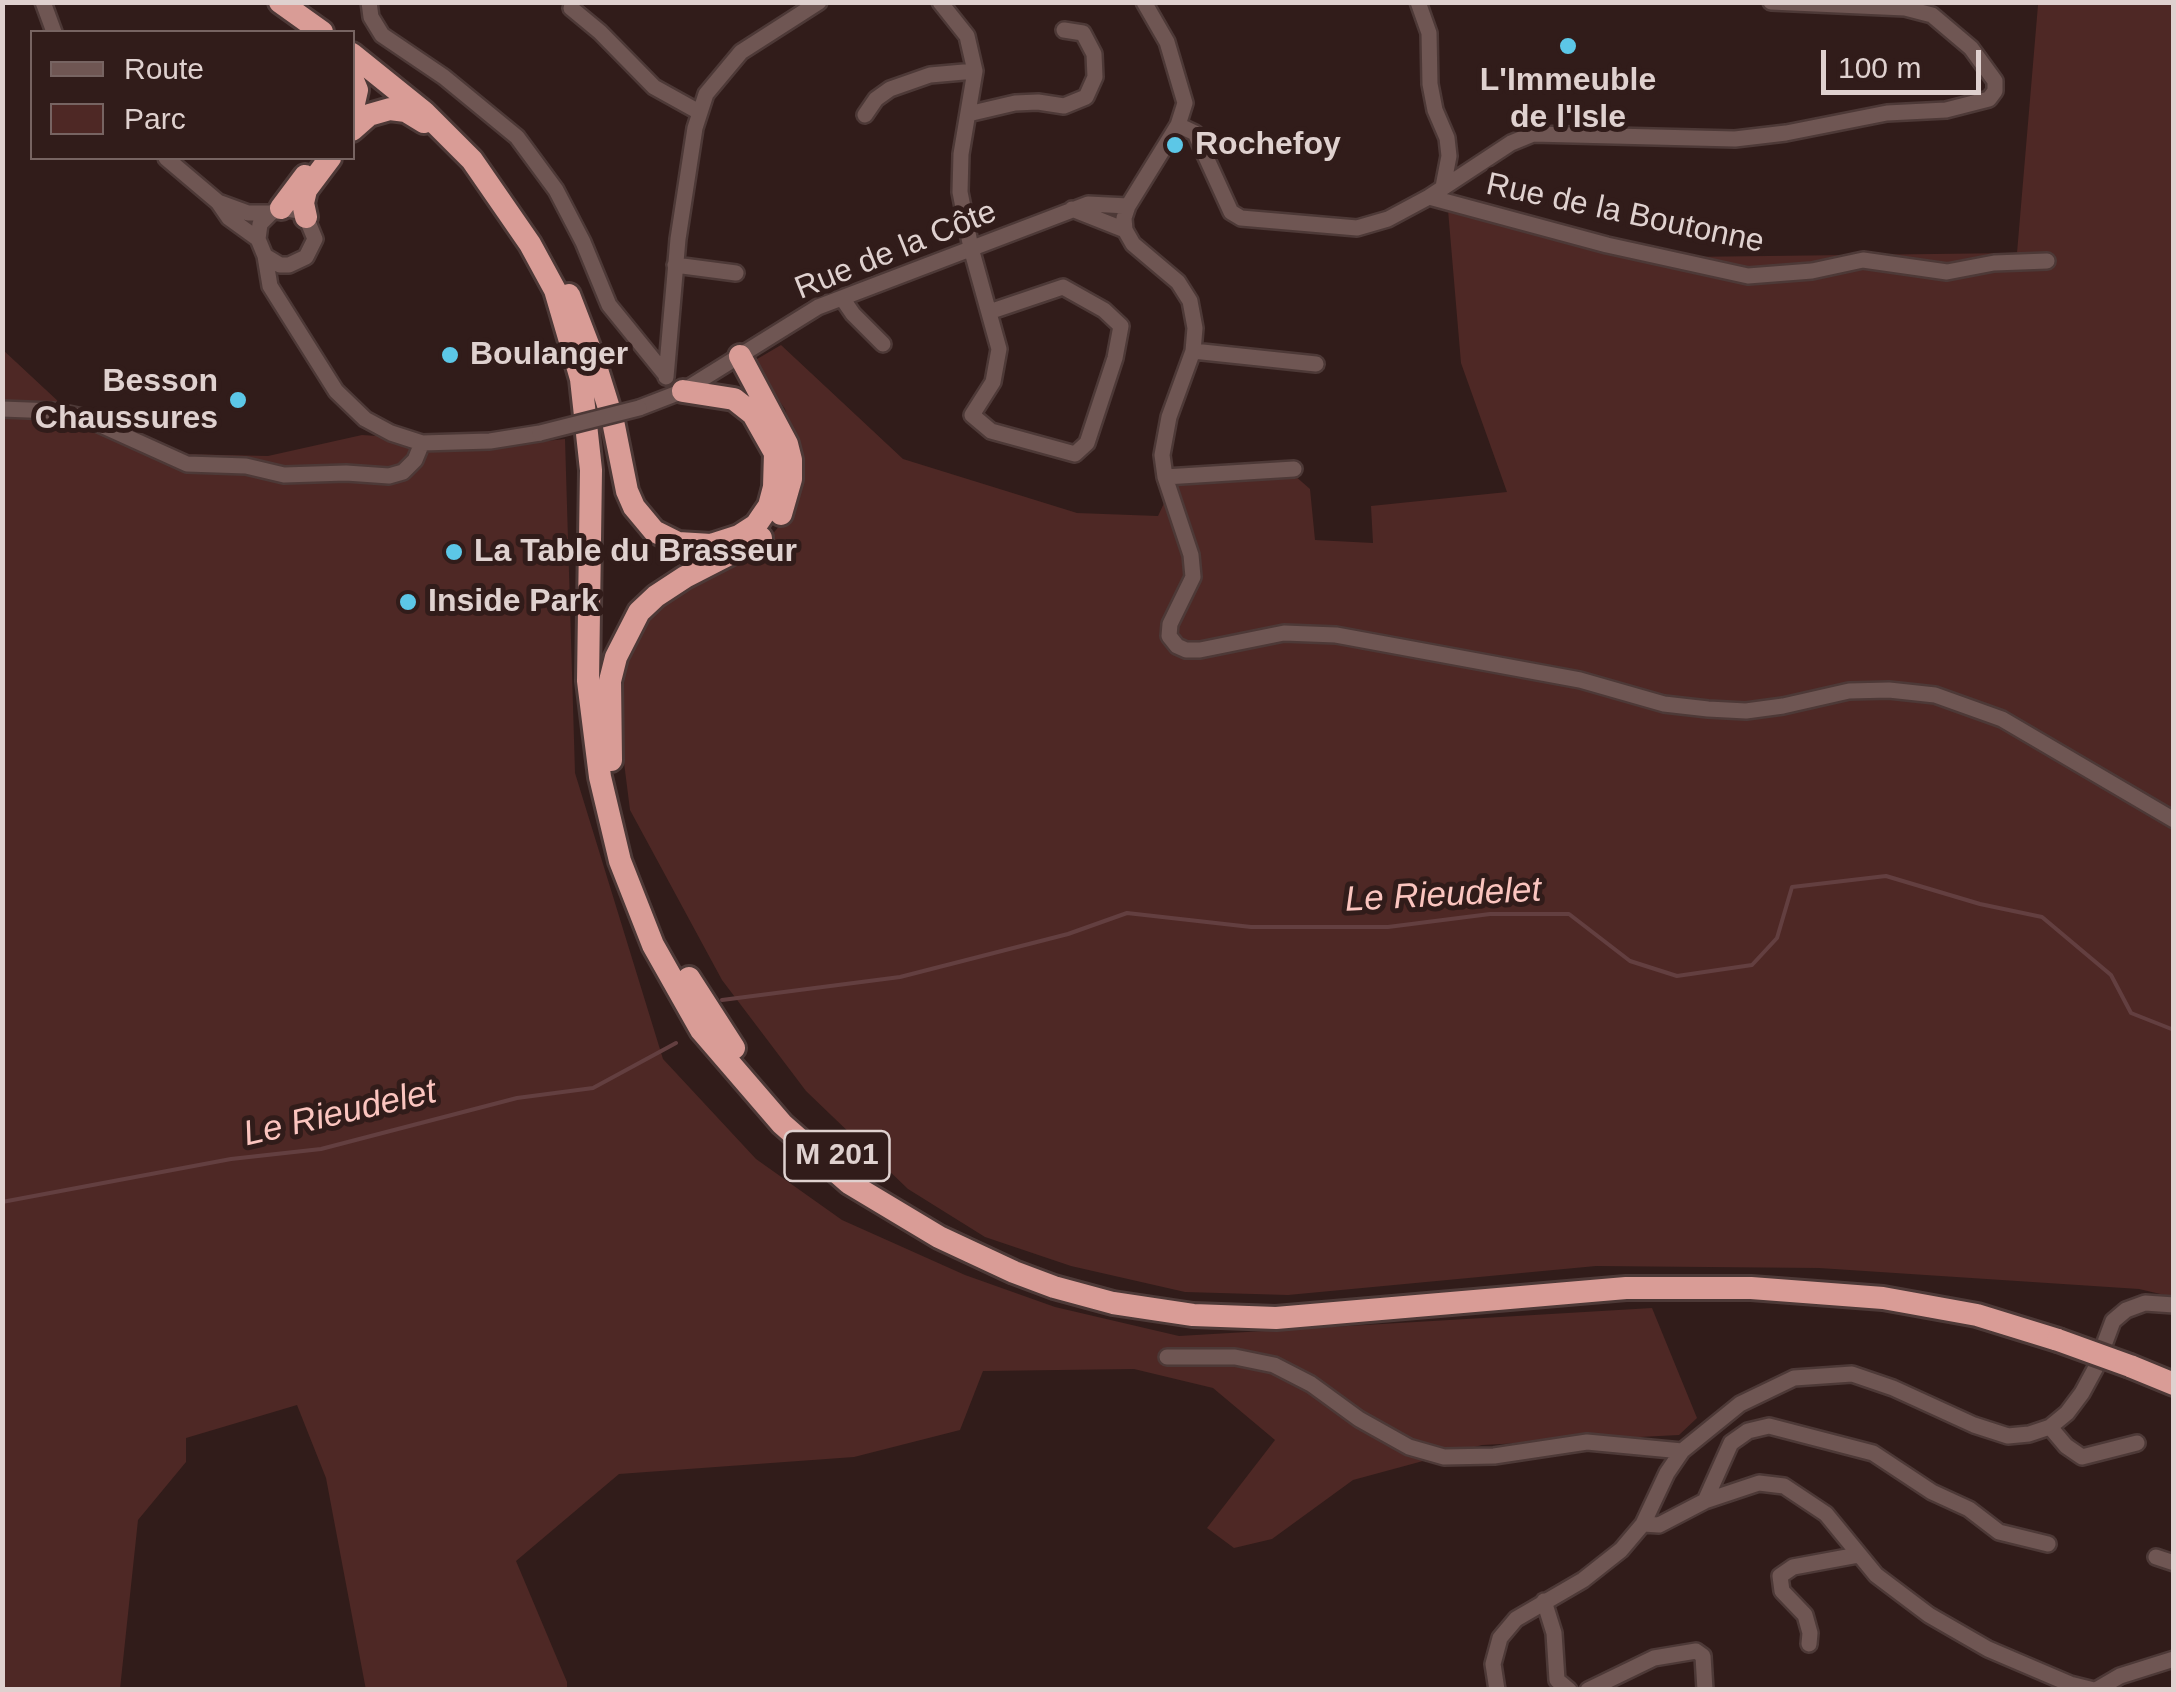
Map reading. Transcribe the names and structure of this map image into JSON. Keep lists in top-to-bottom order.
{
  "streets": {
    "highway": ["M 201"],
    "street": ["Rue de la Boutonne", "Rue de la Côte"]
  },
  "water": ["Le Rieudelet"],
  "places": [
    "L'Immeuble de l'Isle",
    "Rochefoy",
    "Boulanger",
    "Besson Chaussures",
    "La Table du Brasseur",
    "Inside Park"
  ],
  "legend": ["Route", "Parc"],
  "scale_bar": "100 m"
}
